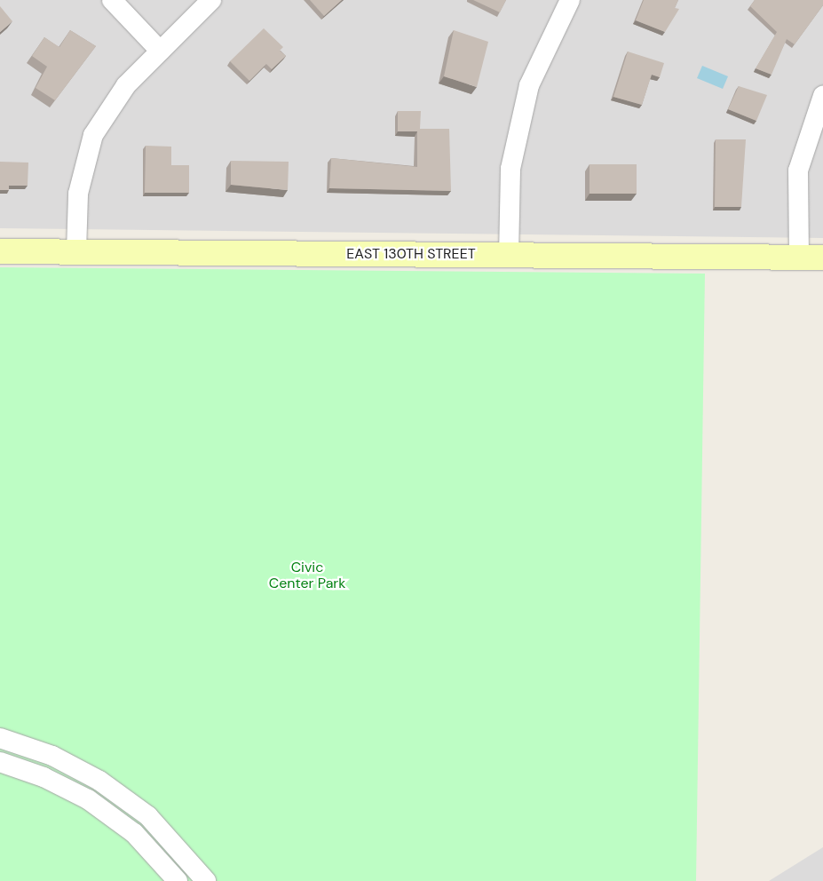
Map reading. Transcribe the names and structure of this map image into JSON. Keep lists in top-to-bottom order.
{
  "streets": {
    "street": ["EAST 130TH STREET"]
  },
  "parks": ["Civic Center Park"]
}
